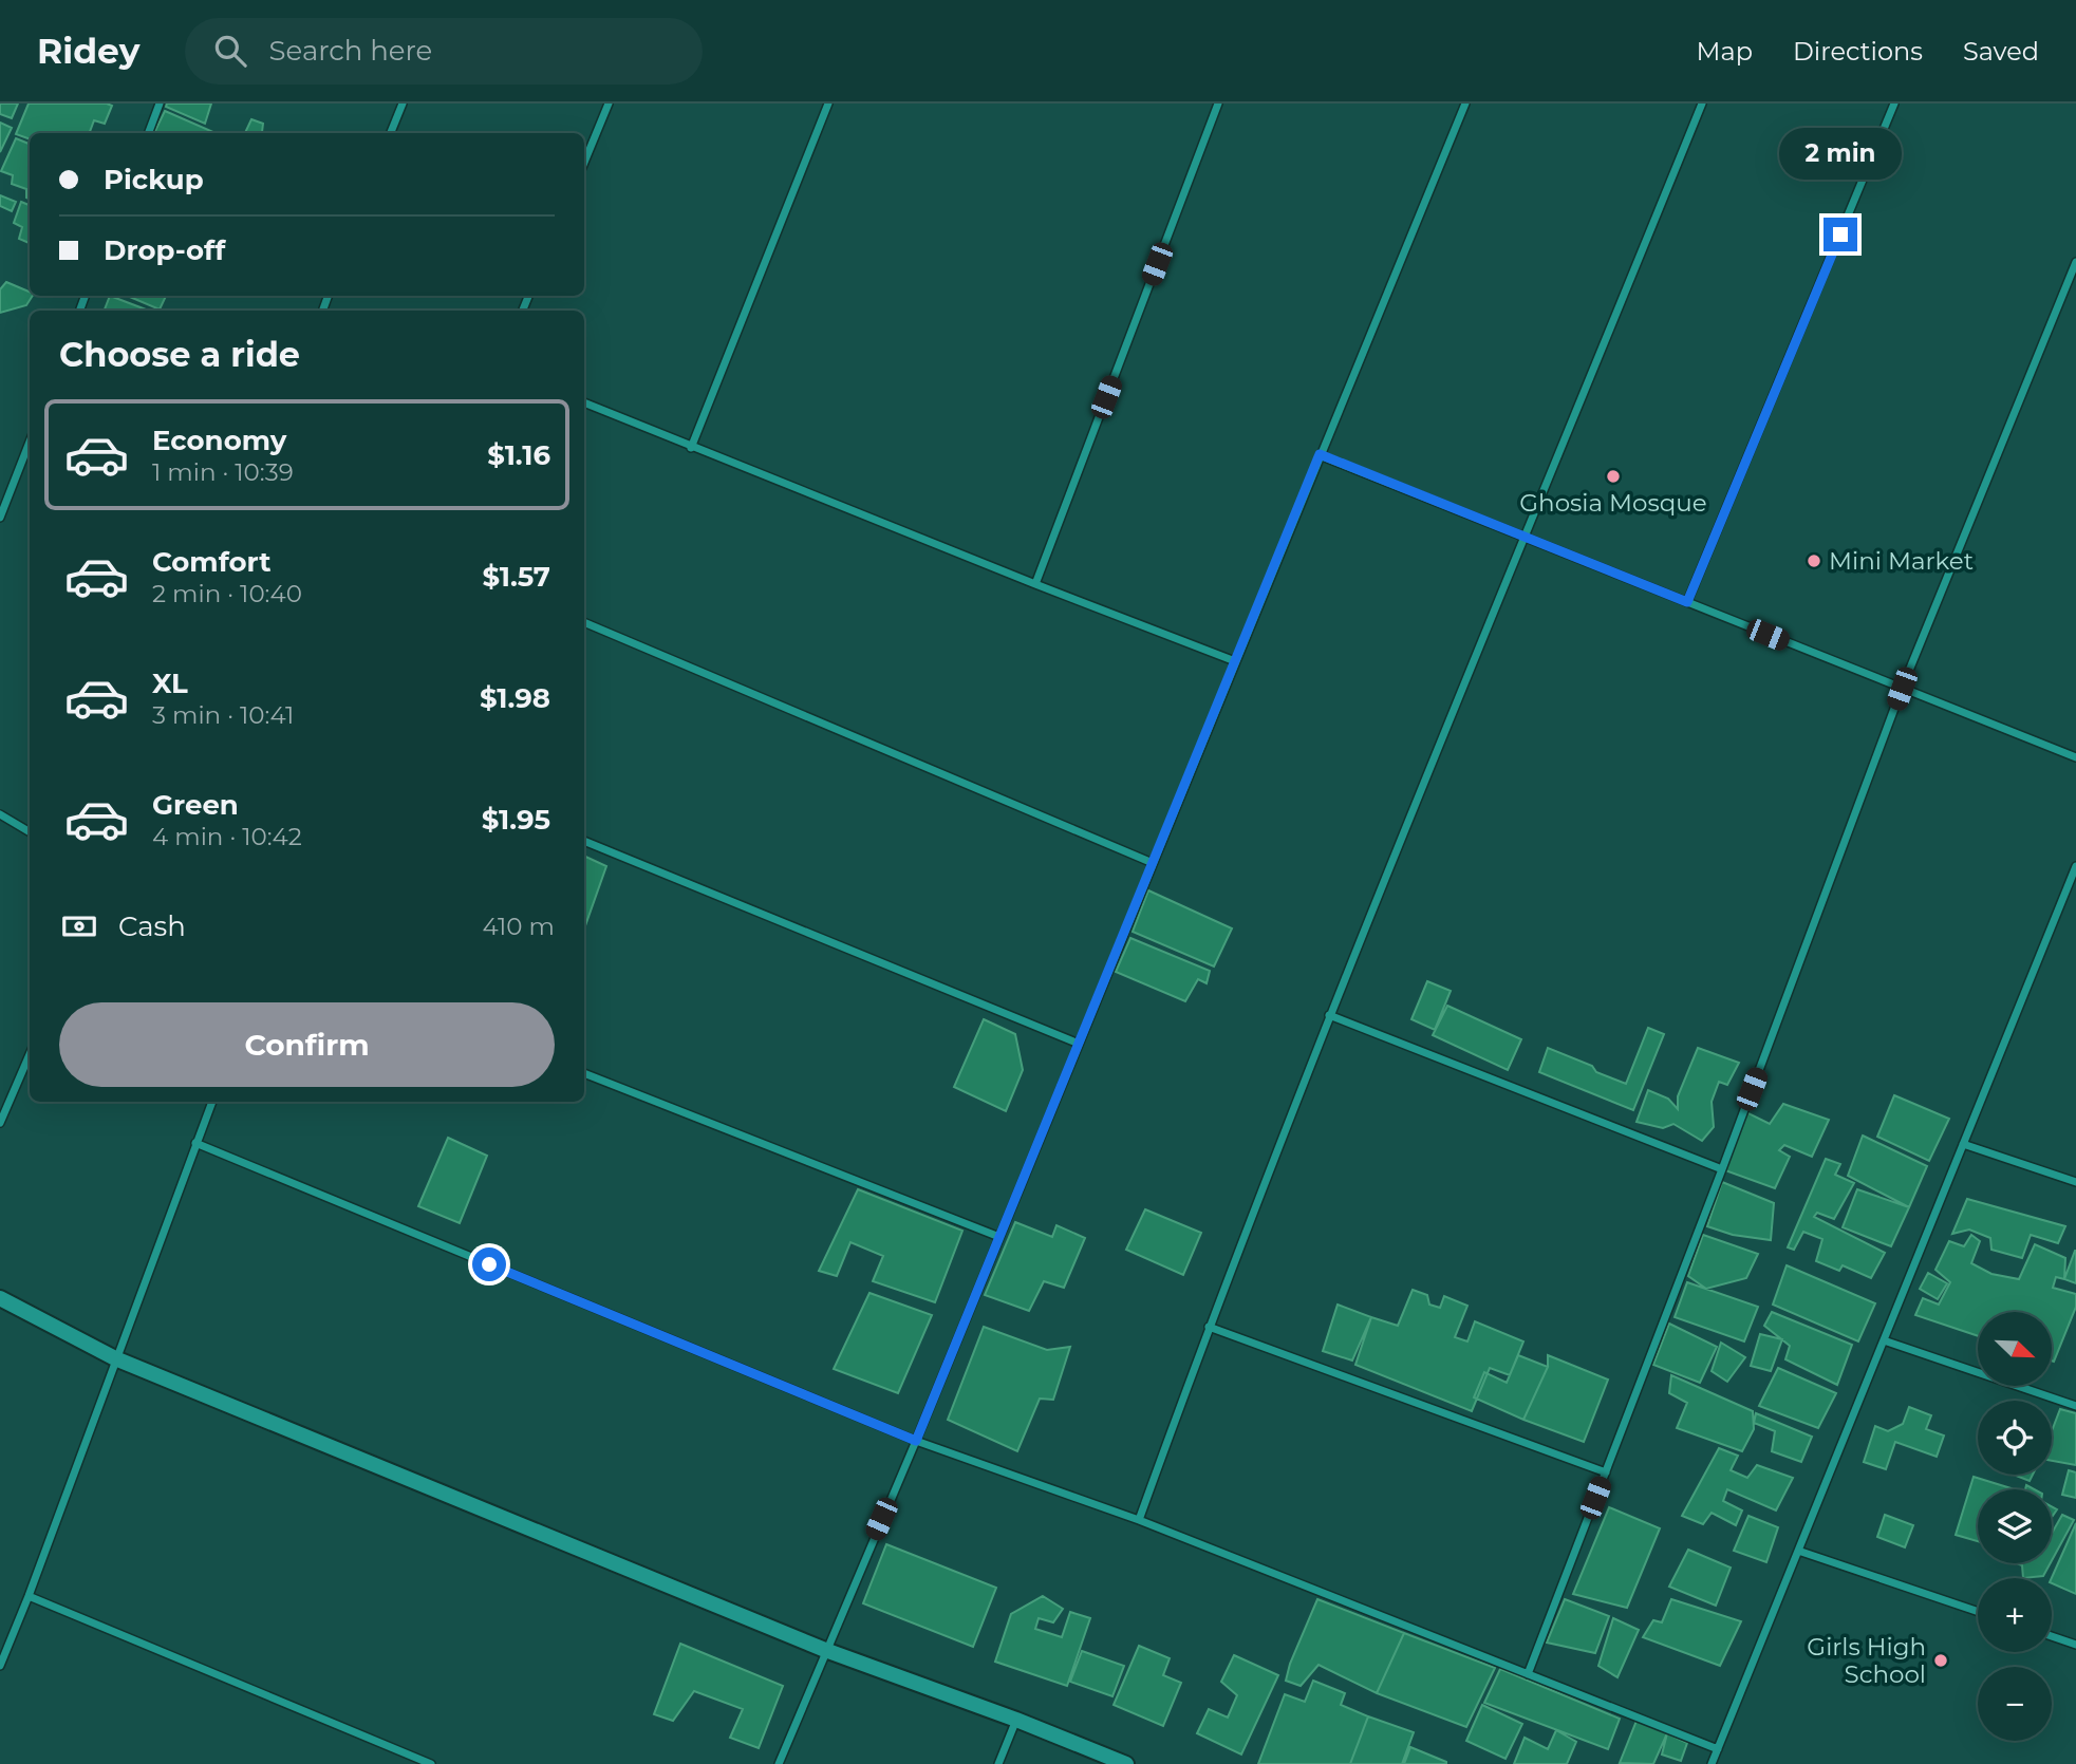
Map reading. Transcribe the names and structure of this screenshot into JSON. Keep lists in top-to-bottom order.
{
  "places": ["Ghosia Mosque", "Mini Market", "Girls High School"],
  "north": "bottom right",
  "page": {
    "header": "Ridey",
    "search": "Search here",
    "nav": ["Map", "Directions", "Saved"],
    "bubble": "2 min",
    "banner": ["Pickup", "Drop-off"],
    "heading": "Choose a ride",
    "list": [
      {
        "name": "Economy",
        "note": "1 min · 10:39",
        "value": "$1.16"
      },
      {
        "name": "Comfort",
        "note": "2 min · 10:40",
        "value": "$1.57"
      },
      {
        "name": "XL",
        "note": "3 min · 10:41",
        "value": "$1.98"
      },
      {
        "name": "Green",
        "note": "4 min · 10:42",
        "value": "$1.95"
      }
    ],
    "pay": ["Cash", "410 m"],
    "buttons": "Confirm",
    "map_buttons": ["+", "−"]
  }
}
